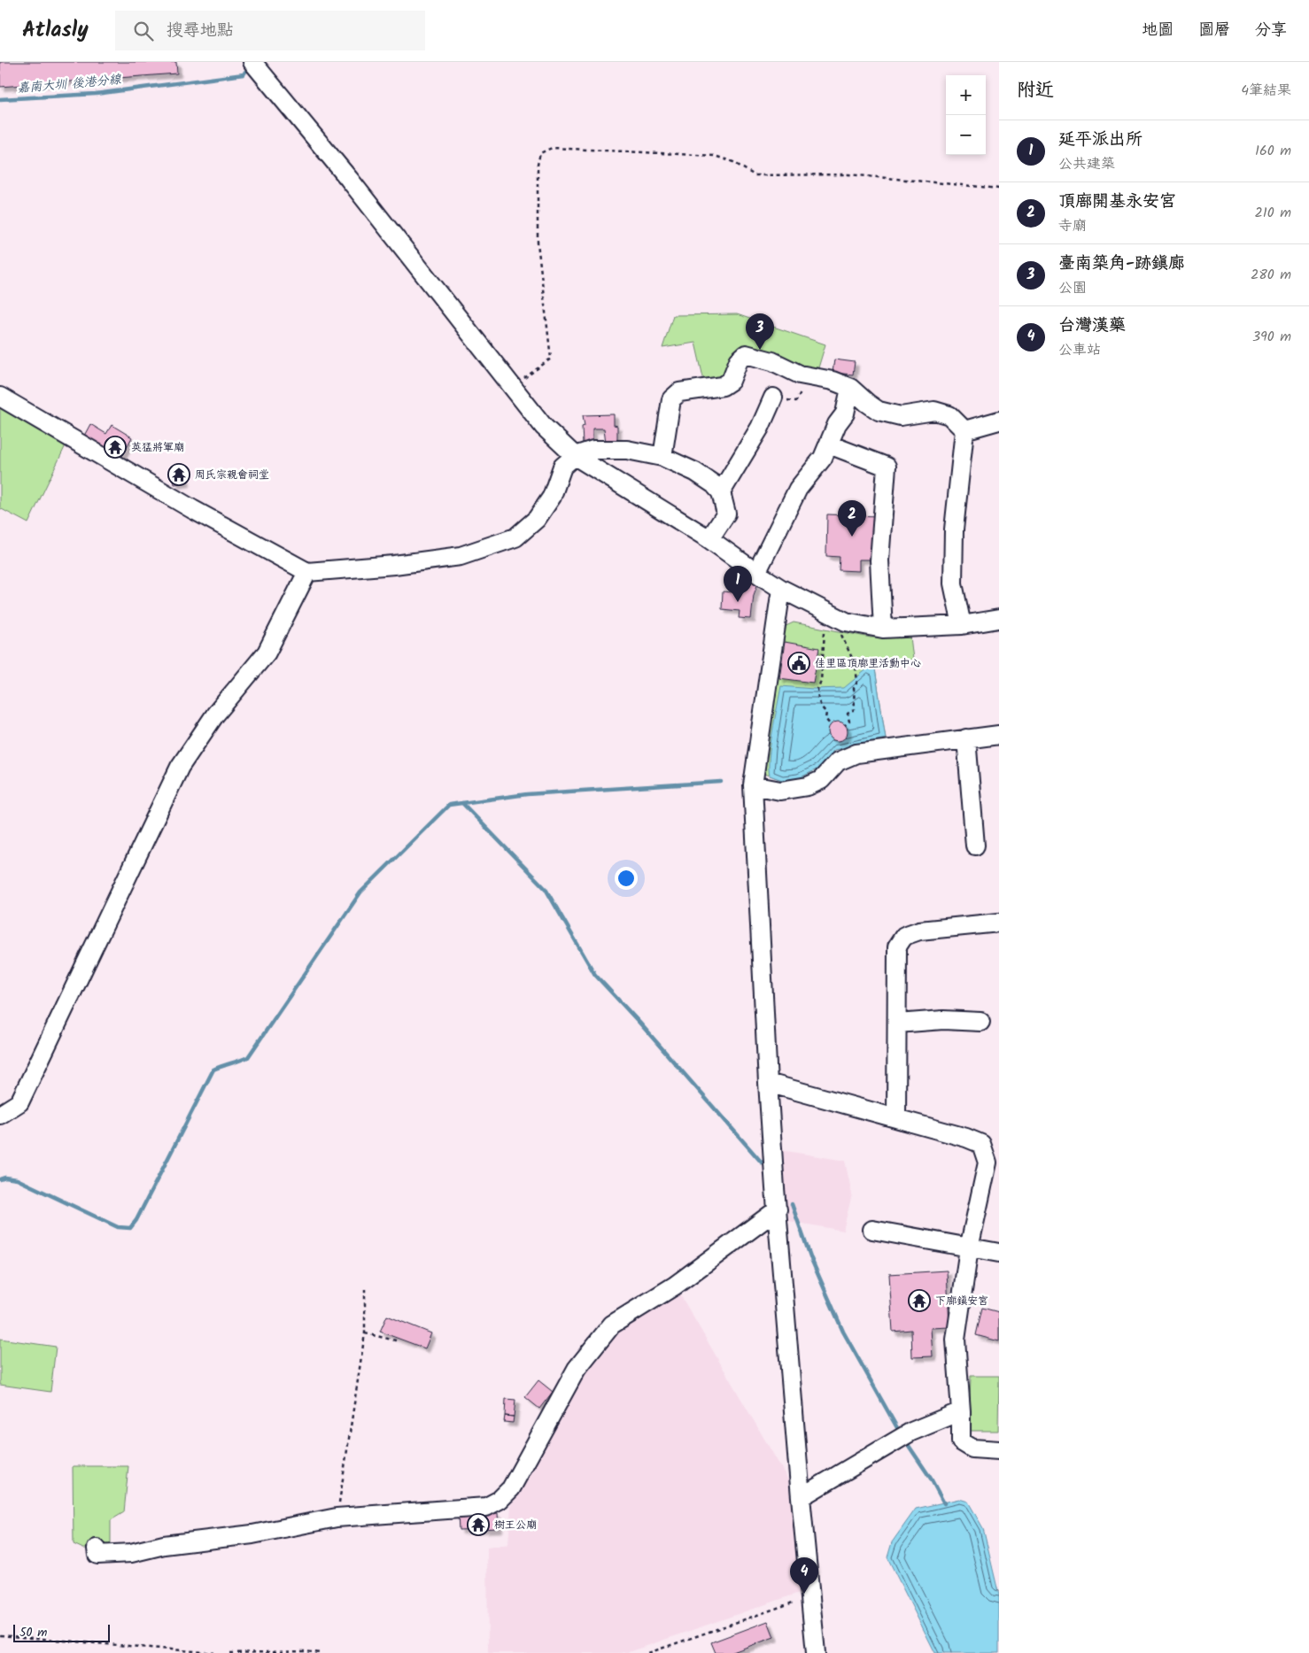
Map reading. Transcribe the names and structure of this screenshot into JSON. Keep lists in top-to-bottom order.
{
  "water": ["嘉南大圳 後港分線"],
  "places": {
    "temple": [
      "英猛將軍廟",
      "周氏宗親會祠堂",
      "下廍鎮安宮",
      "樹王公廟"
    ],
    "public building": ["佳里區頂廍里活動中心"]
  },
  "scale_bar": "50 m",
  "page": {
    "header": "Atlasly",
    "search": "搜尋地點",
    "nav": ["地圖", "圖層", "分享"],
    "heading": ["附近", "4筆結果"],
    "map_buttons": ["+", "−"],
    "list": [
      {
        "mark": "1",
        "name": "延平派出所",
        "note": "公共建築",
        "value": "160 m"
      },
      {
        "mark": "2",
        "name": "頂廍開基永安宮",
        "note": "寺廟",
        "value": "210 m"
      },
      {
        "mark": "3",
        "name": "臺南築角-跡鎮廊",
        "note": "公園",
        "value": "280 m"
      },
      {
        "mark": "4",
        "name": "台灣漢藥",
        "note": "公車站",
        "value": "390 m"
      }
    ],
    "pins": [
      "3",
      "2",
      "1",
      "4"
    ],
    "scale": "50 m"
  }
}
